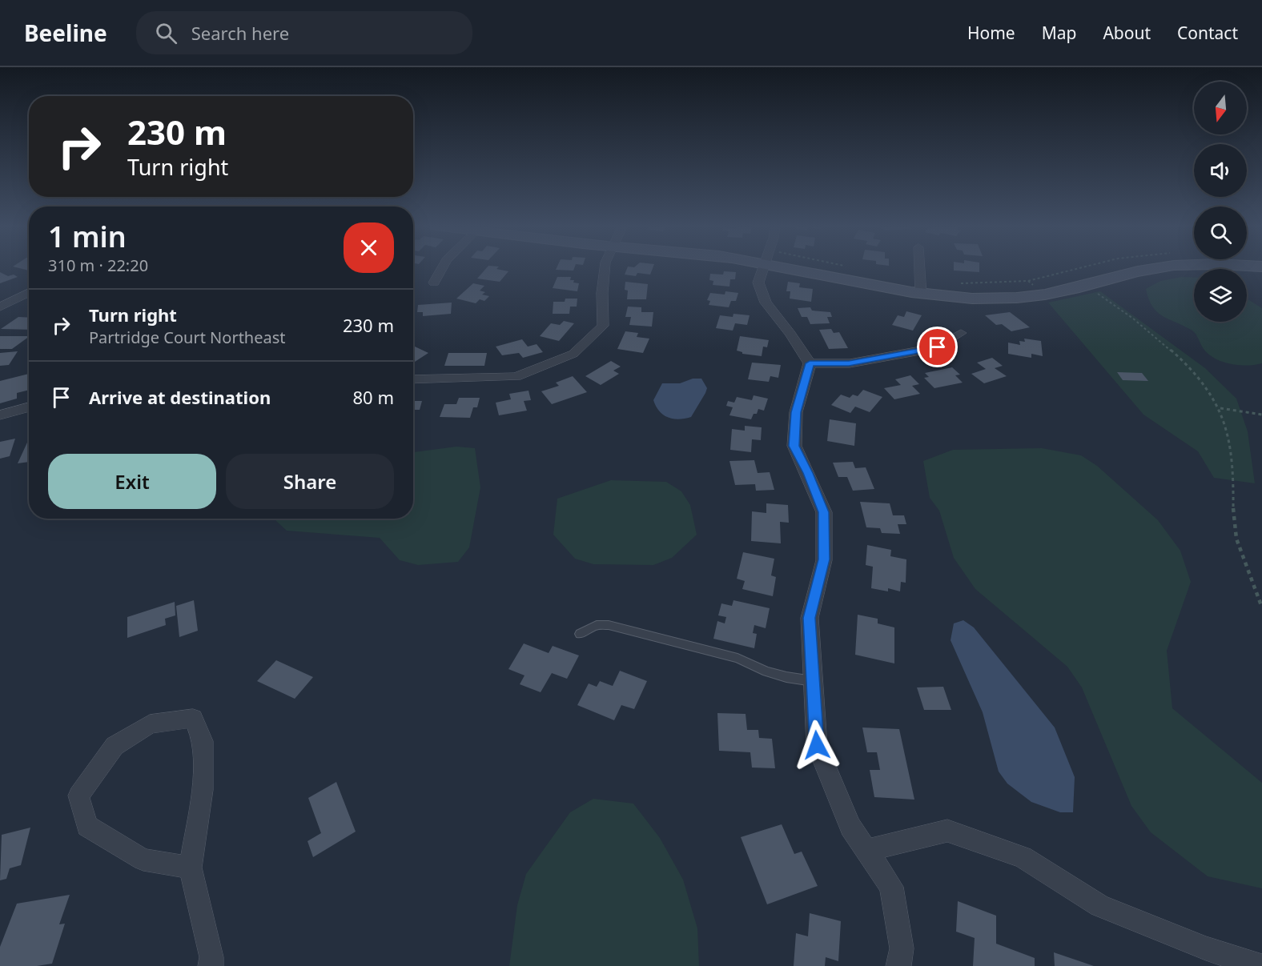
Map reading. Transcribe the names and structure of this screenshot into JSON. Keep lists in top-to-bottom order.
{
  "north": "bottom",
  "page": {
    "header": "Beeline",
    "search": "Search here",
    "nav": [
      "Home",
      "Map",
      "About",
      "Contact"
    ],
    "turn": ["230 m", "Turn right"],
    "heading": ["1 min", "310 m · 22:20"],
    "list": [
      {
        "name": "Turn right",
        "note": "Partridge Court Northeast",
        "value": "230 m"
      },
      {
        "name": "Arrive at destination",
        "value": "80 m"
      }
    ],
    "buttons": ["Exit", "Share"]
  }
}
